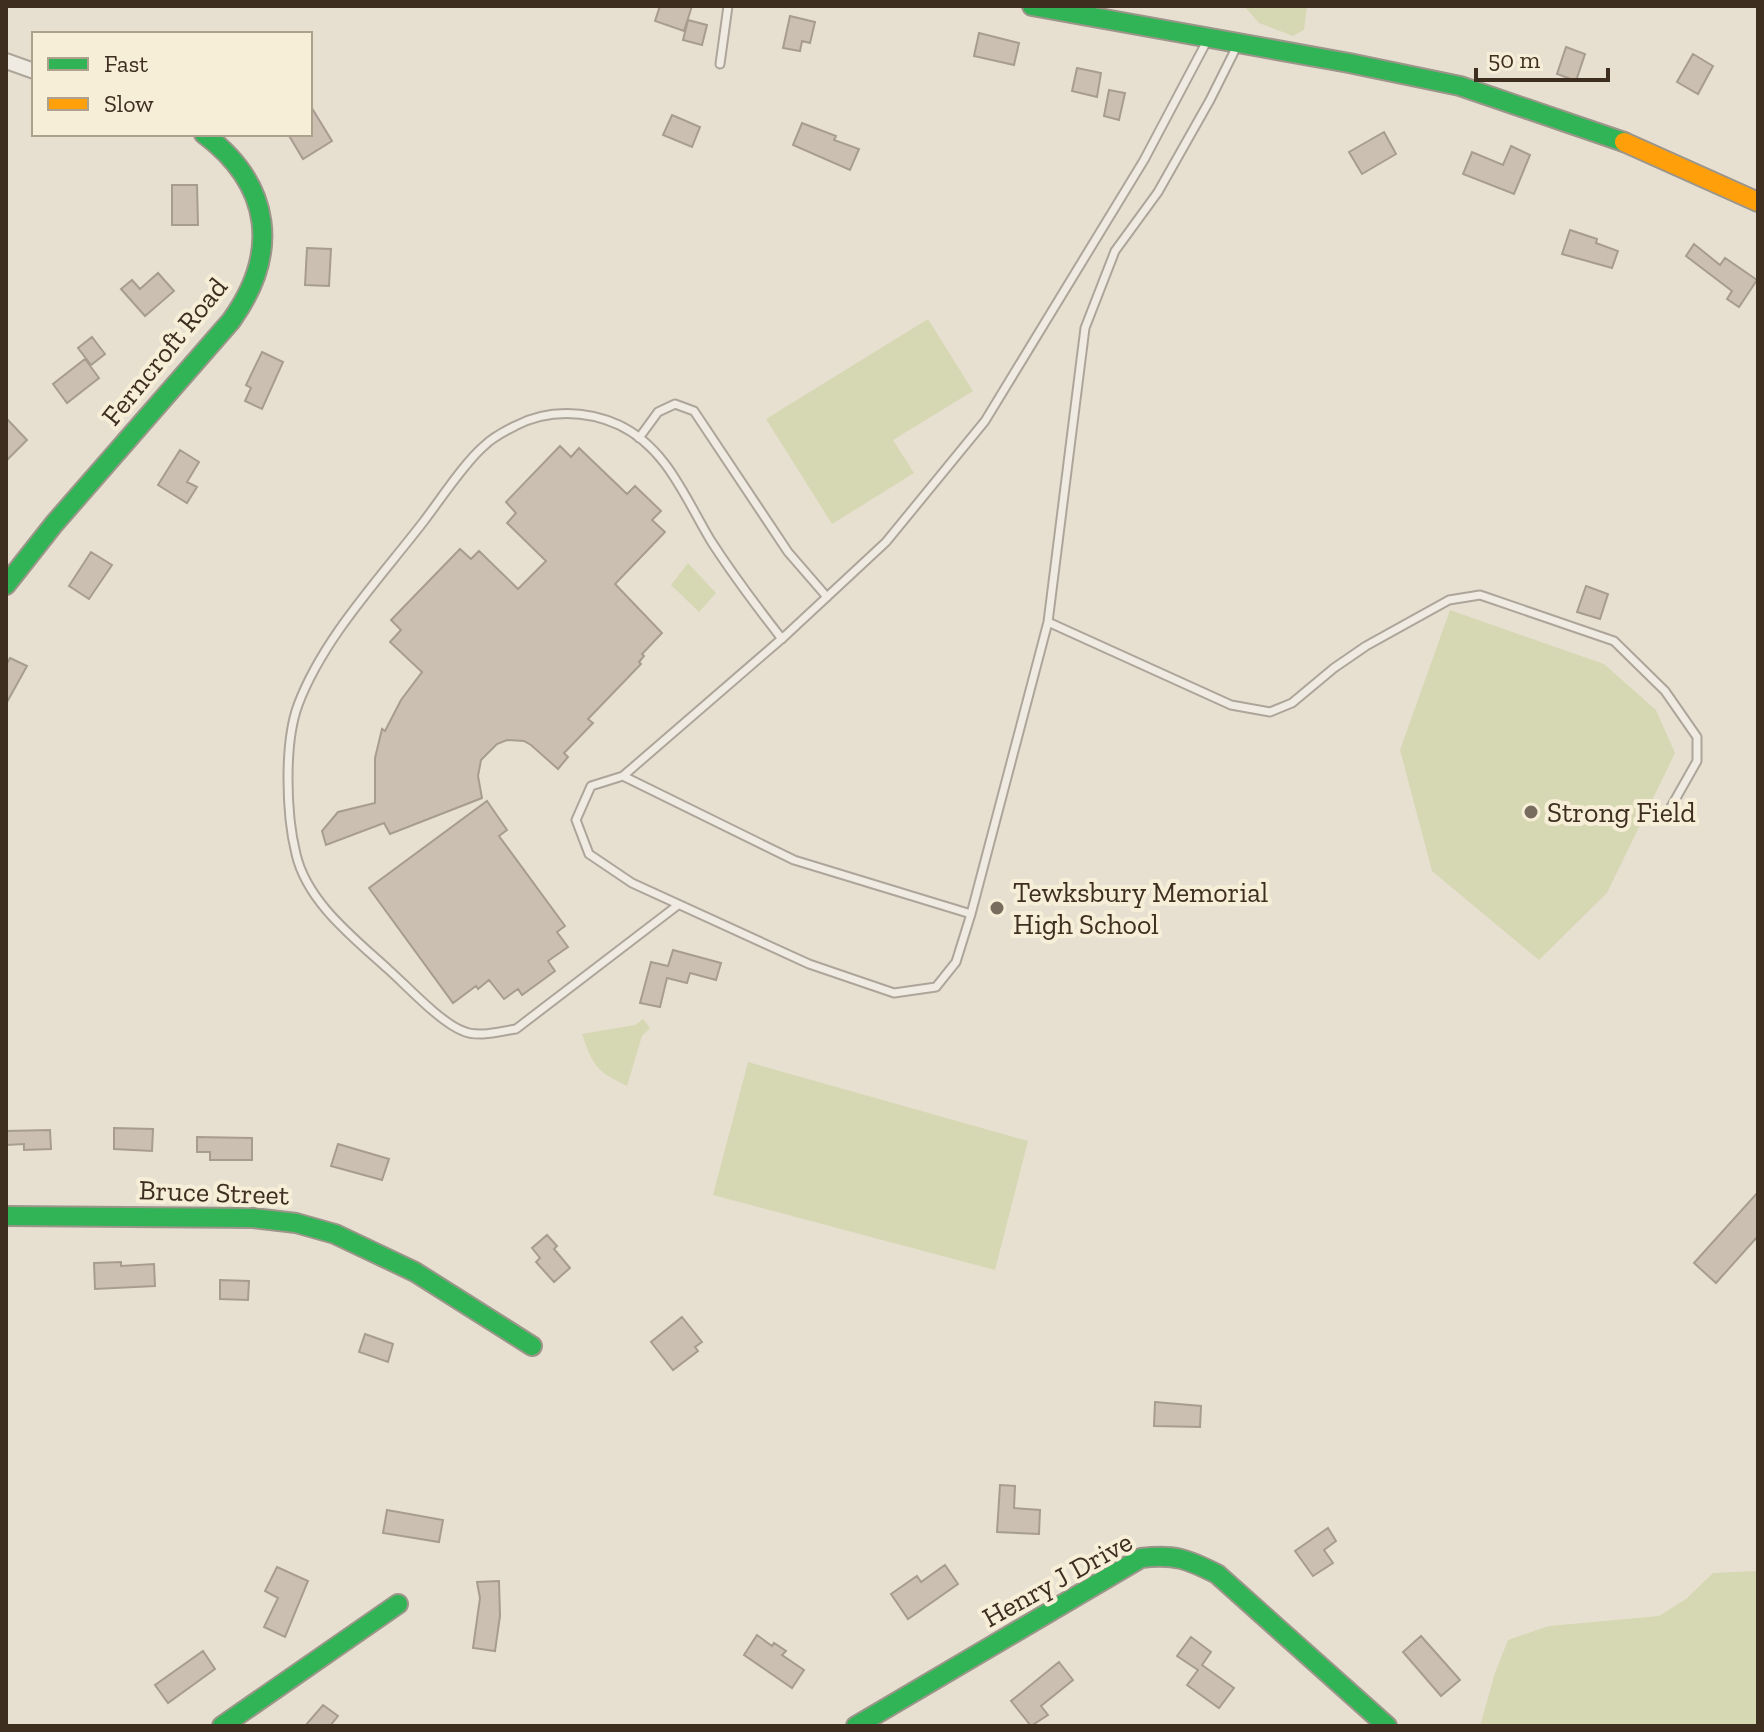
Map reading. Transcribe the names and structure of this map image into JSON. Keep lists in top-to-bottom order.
{
  "streets": {
    "street": ["Ferncroft Road", "Bruce Street", "Henry J Drive"]
  },
  "places": ["Strong Field", "Tewksbury Memorial High School"],
  "legend": ["Fast", "Slow"],
  "scale_bar": "50 m"
}
